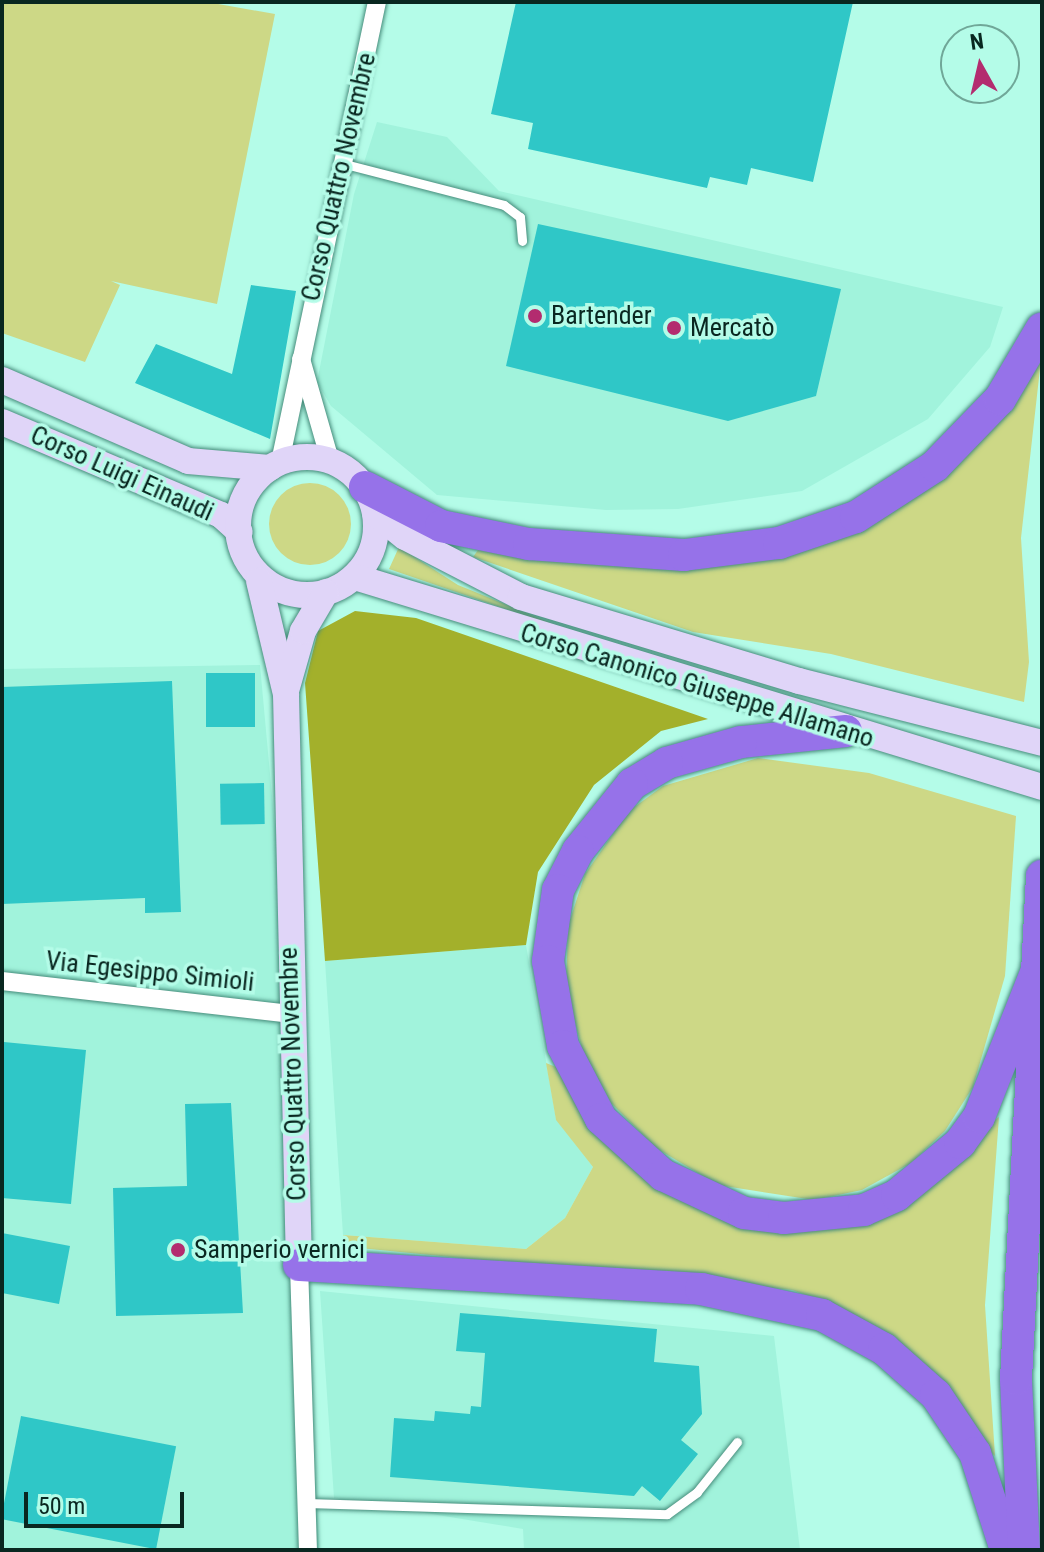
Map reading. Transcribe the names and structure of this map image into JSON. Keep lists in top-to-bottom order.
{
  "streets": {
    "main road": ["Corso Quattro Novembre", "Corso Luigi Einaudi", "Corso Canonico Giuseppe Allamano"],
    "street": ["Via Egesippo Simioli"]
  },
  "crossings": [
    ["Corso Quattro Novembre", "Corso Luigi Einaudi"],
    ["Corso Quattro Novembre", "Corso Canonico Giuseppe Allamano"],
    ["Corso Quattro Novembre", "Via Egesippo Simioli"],
    ["Corso Luigi Einaudi", "Corso Canonico Giuseppe Allamano"]
  ],
  "places": ["Bartender", "Mercatò", "Samperio vernici"],
  "scale_bar": "50 m",
  "north": "top"
}
